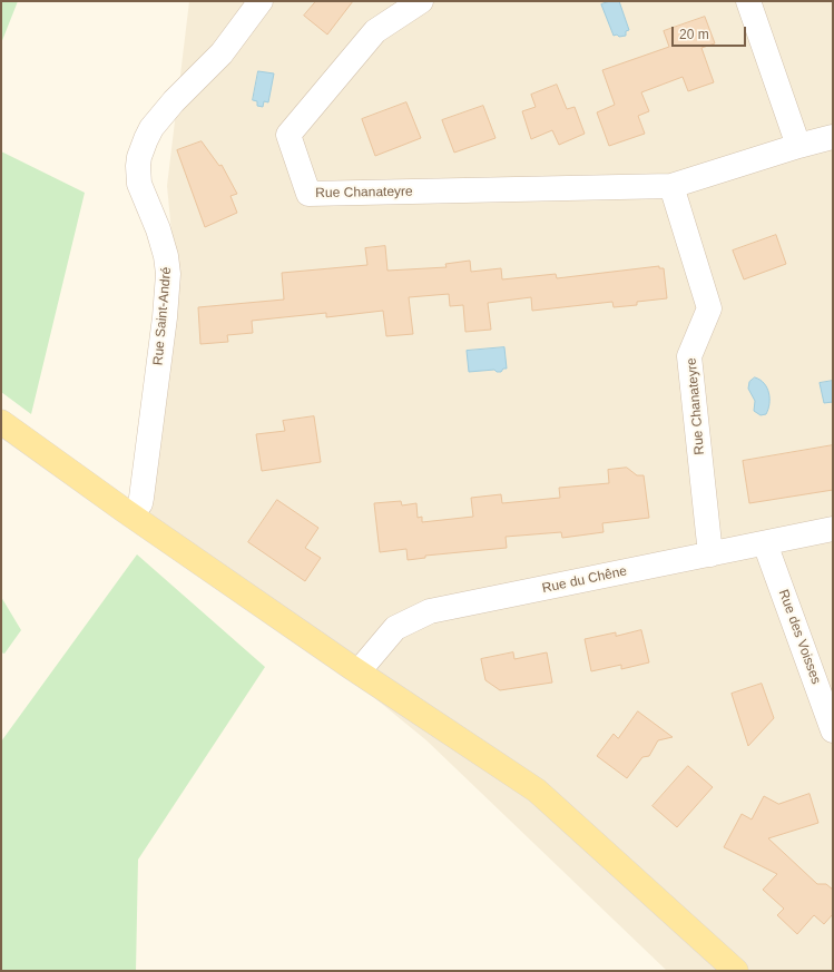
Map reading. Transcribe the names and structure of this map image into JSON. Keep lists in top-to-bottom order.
{
  "streets": {
    "street": [
      "Rue Chanateyre",
      "Rue Saint-André",
      "Rue du Chêne",
      "Rue des Voisses"
    ]
  },
  "crossings": [
    ["Rue Chanateyre", "Rue du Chêne"],
    ["Rue du Chêne", "Rue des Voisses"]
  ],
  "scale_bar": "20 m"
}
